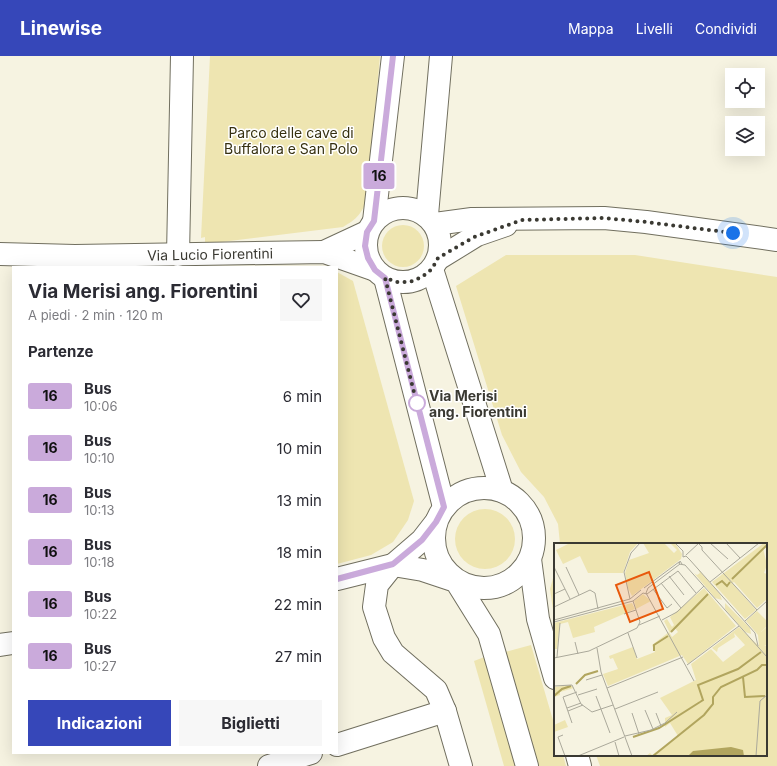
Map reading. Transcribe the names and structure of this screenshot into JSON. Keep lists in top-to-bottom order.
{
  "streets": {
    "street": ["Via Lucio Fiorentini"]
  },
  "parks": ["Parco delle cave di Buffalora e San Polo"],
  "places": ["Via Merisi ang. Fiorentini"],
  "lines": ["bus line 16"],
  "page": {
    "header": "Linewise",
    "nav": ["Mappa", "Livelli", "Condividi"],
    "on_map": "16",
    "heading": [
      ["Via Merisi ang. Fiorentini", "A piedi · 2 min · 120 m"],
      "Partenze"
    ],
    "list": [
      {
        "mark": "16",
        "name": "Bus",
        "note": "10:06",
        "value": "6 min"
      },
      {
        "mark": "16",
        "name": "Bus",
        "note": "10:10",
        "value": "10 min"
      },
      {
        "mark": "16",
        "name": "Bus",
        "note": "10:13",
        "value": "13 min"
      },
      {
        "mark": "16",
        "name": "Bus",
        "note": "10:18",
        "value": "18 min"
      },
      {
        "mark": "16",
        "name": "Bus",
        "note": "10:22",
        "value": "22 min"
      },
      {
        "mark": "16",
        "name": "Bus",
        "note": "10:27",
        "value": "27 min"
      }
    ],
    "buttons": ["Indicazioni", "Biglietti"]
  }
}
